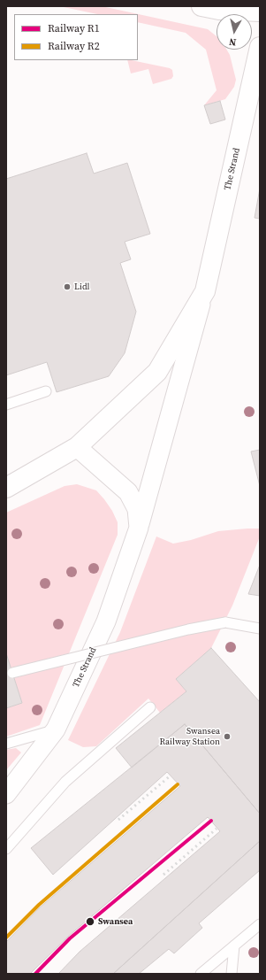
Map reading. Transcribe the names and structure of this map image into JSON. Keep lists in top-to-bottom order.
{
  "streets": {
    "street": ["The Strand"]
  },
  "places": ["Lidl", "Swansea Railway Station", "Swansea"],
  "lines": ["rail line R2", "rail line R1"],
  "legend": ["Railway R1", "Railway R2"],
  "north": "bottom"
}
